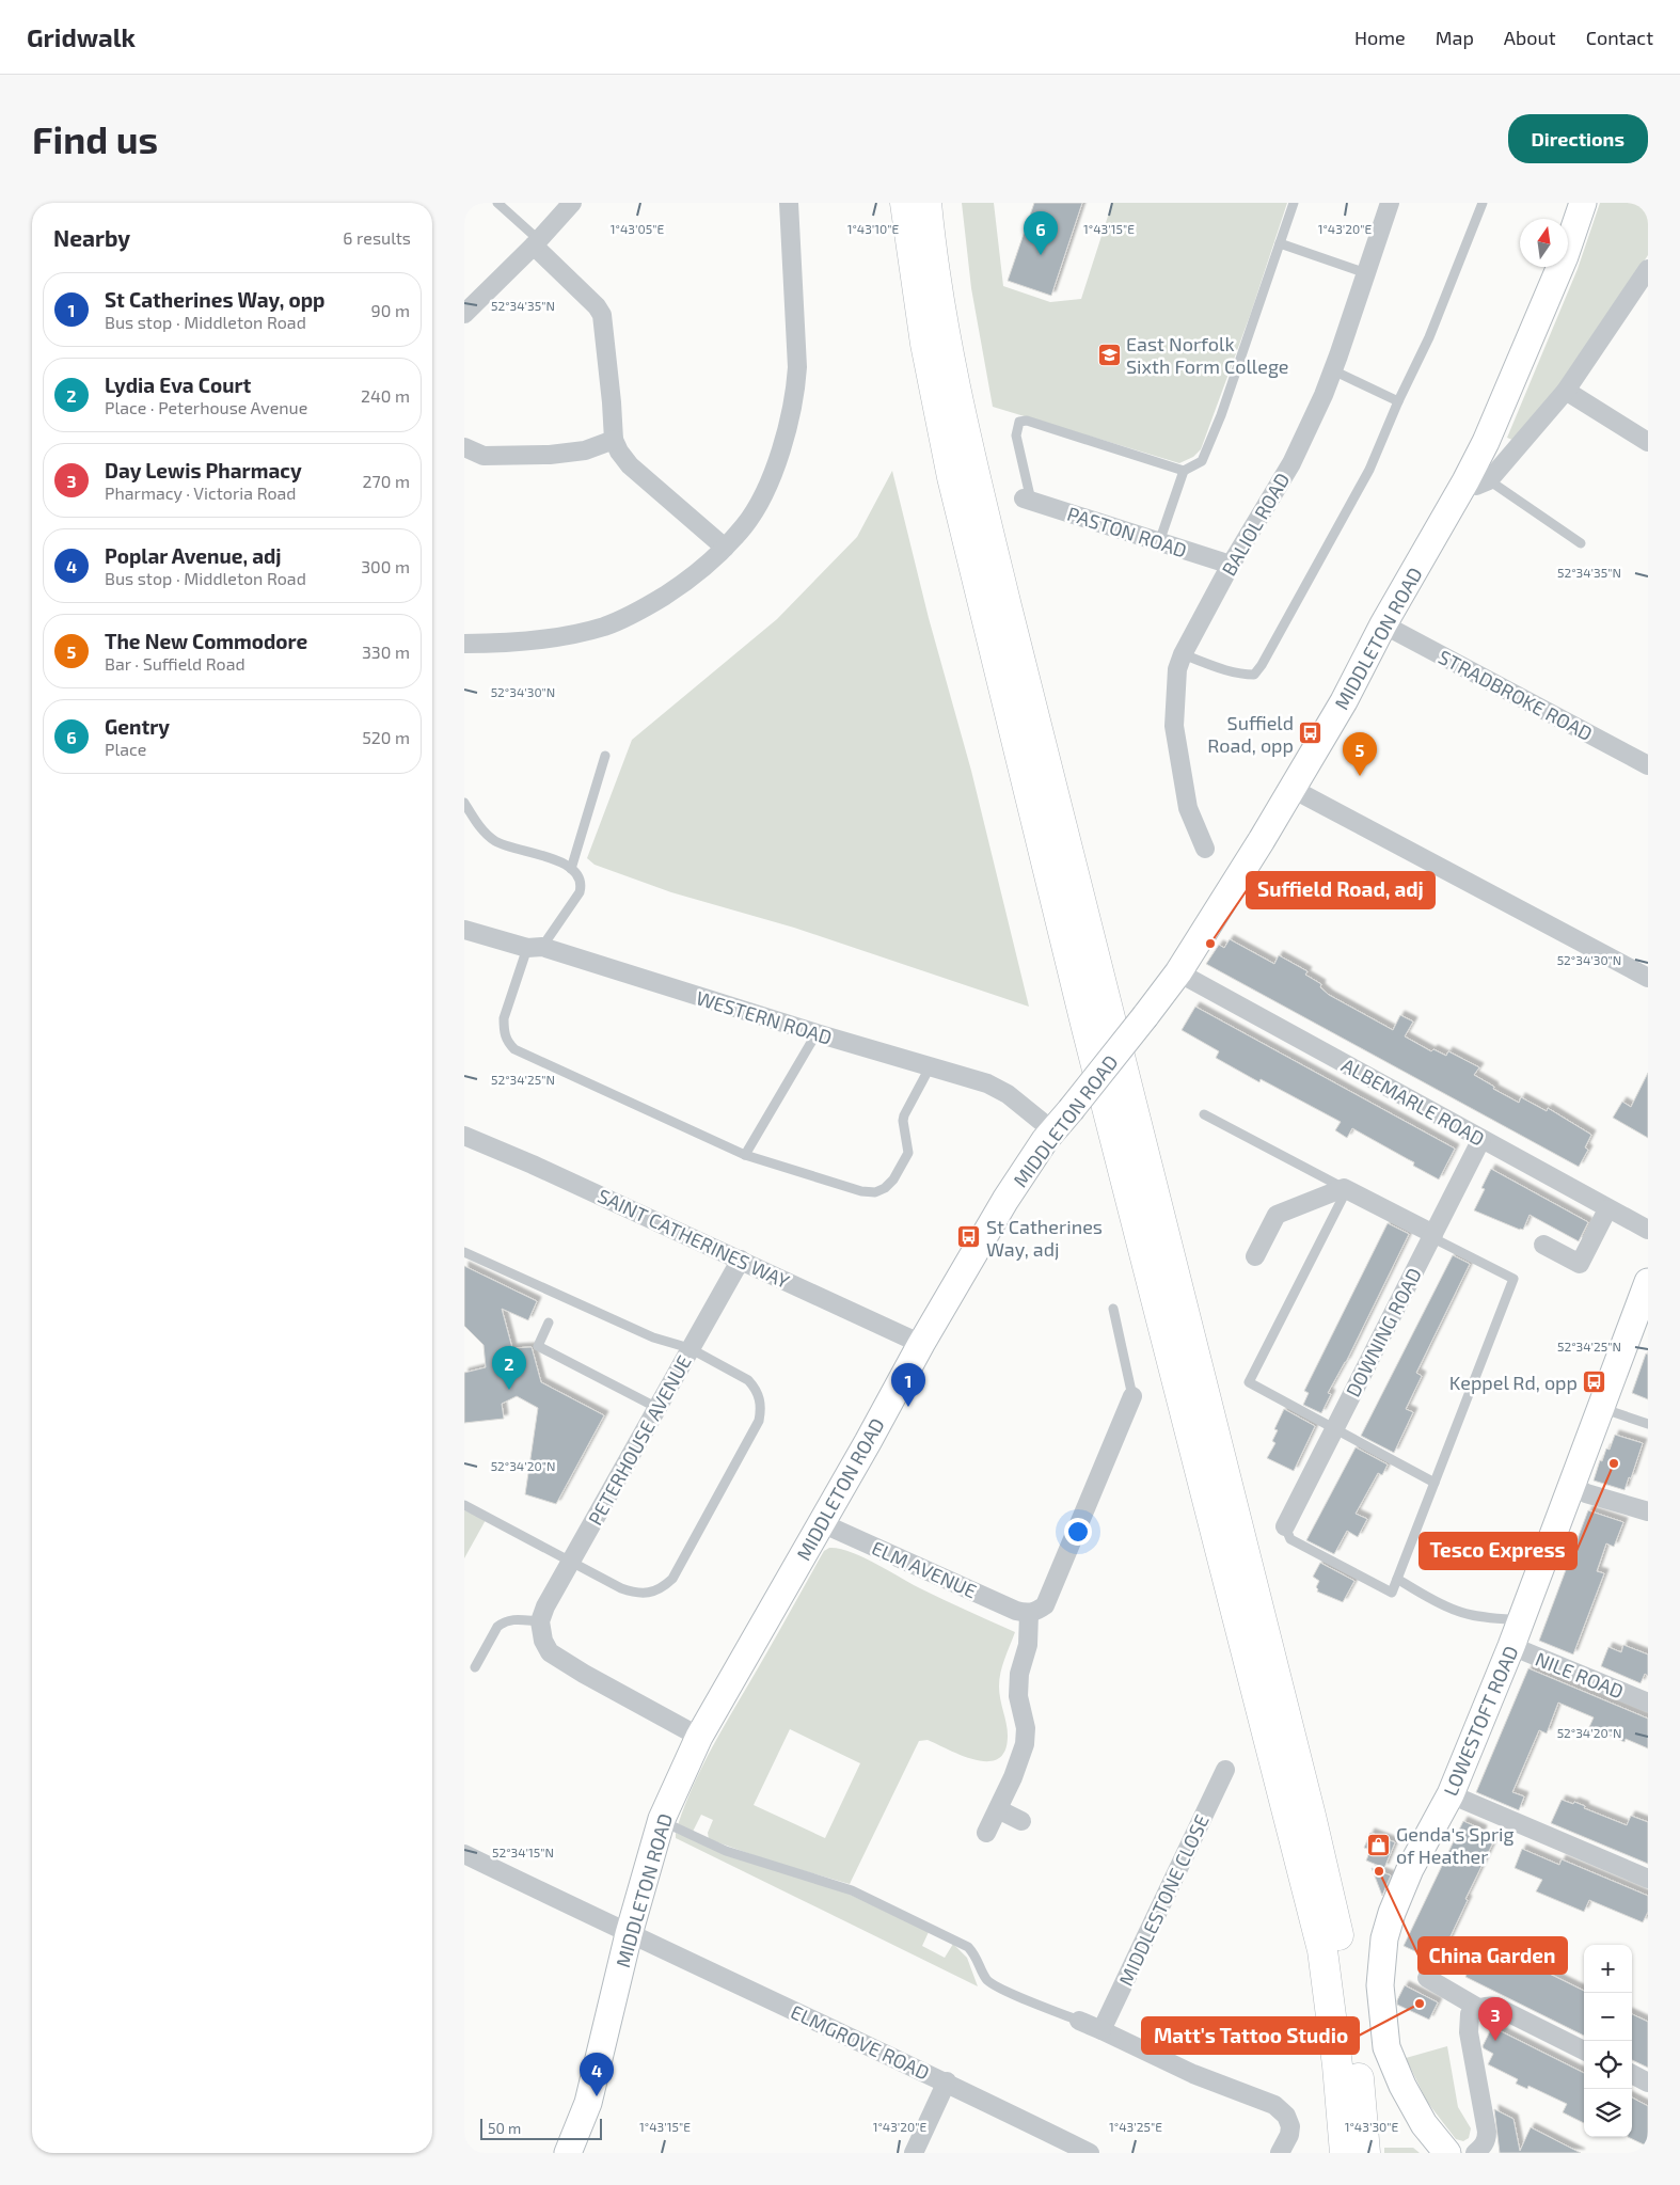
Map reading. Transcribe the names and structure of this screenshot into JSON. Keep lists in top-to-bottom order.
{
  "streets": {
    "main road": ["MIDDLETON ROAD", "LOWESTOFT ROAD"],
    "street": [
      "BALIOL ROAD",
      "PASTON ROAD",
      "STRADBROKE ROAD",
      "WESTERN ROAD",
      "ALBEMARLE ROAD",
      "SAINT CATHERINES WAY",
      "DOWNING ROAD",
      "PETERHOUSE AVENUE",
      "ELM AVENUE",
      "NILE ROAD",
      "MIDDLESTONE CLOSE",
      "ELMGROVE ROAD"
    ]
  },
  "crossings": [
    ["BALIOL ROAD", "PASTON ROAD"],
    ["MIDDLETON ROAD", "STRADBROKE ROAD"],
    ["MIDDLETON ROAD", "WESTERN ROAD"],
    ["MIDDLETON ROAD", "ALBEMARLE ROAD"],
    ["MIDDLETON ROAD", "SAINT CATHERINES WAY"],
    ["MIDDLETON ROAD", "ELM AVENUE"],
    ["MIDDLETON ROAD", "ELMGROVE ROAD"],
    ["ALBEMARLE ROAD", "DOWNING ROAD"],
    ["SAINT CATHERINES WAY", "PETERHOUSE AVENUE"],
    ["NILE ROAD", "LOWESTOFT ROAD"]
  ],
  "places": {
    "school or university": ["East Norfolk Sixth Form College"],
    "bus stop": ["Suffield Road, opp", "St Catherines Way, adj", "Keppel Rd, opp"],
    "other": [
      "Suffield Road, adj",
      "Tesco Express",
      "China Garden",
      "Matt's Tattoo Studio"
    ],
    "shop": ["Genda's Sprig of Heather"]
  },
  "scale_bar": "50 m",
  "north": "top",
  "page": {
    "header": "Gridwalk",
    "nav": [
      "Home",
      "Map",
      "About",
      "Contact"
    ],
    "buttons": "Directions",
    "title": "Find us",
    "heading": ["Nearby", "6 results"],
    "pins": [
      "6",
      "5",
      "2",
      "1",
      "3",
      "4"
    ],
    "list": [
      {
        "mark": "1",
        "name": "St Catherines Way, opp",
        "note": "Bus stop · Middleton Road",
        "value": "90 m"
      },
      {
        "mark": "2",
        "name": "Lydia Eva Court",
        "note": "Place · Peterhouse Avenue",
        "value": "240 m"
      },
      {
        "mark": "3",
        "name": "Day Lewis Pharmacy",
        "note": "Pharmacy · Victoria Road",
        "value": "270 m"
      },
      {
        "mark": "4",
        "name": "Poplar Avenue, adj",
        "note": "Bus stop · Middleton Road",
        "value": "300 m"
      },
      {
        "mark": "5",
        "name": "The New Commodore",
        "note": "Bar · Suffield Road",
        "value": "330 m"
      },
      {
        "mark": "6",
        "name": "Gentry",
        "note": "Place",
        "value": "520 m"
      }
    ],
    "map_buttons": ["+", "−"],
    "scale": "50 m"
  },
  "coordinates": [
    "1°43'05\"E",
    "1°43'10\"E",
    "1°43'15\"E",
    "1°43'20\"E",
    "52°34'35\"N",
    "52°34'30\"N",
    "52°34'25\"N",
    "52°34'20\"N",
    "52°34'15\"N",
    "1°43'25\"E",
    "1°43'30\"E"
  ]
}
